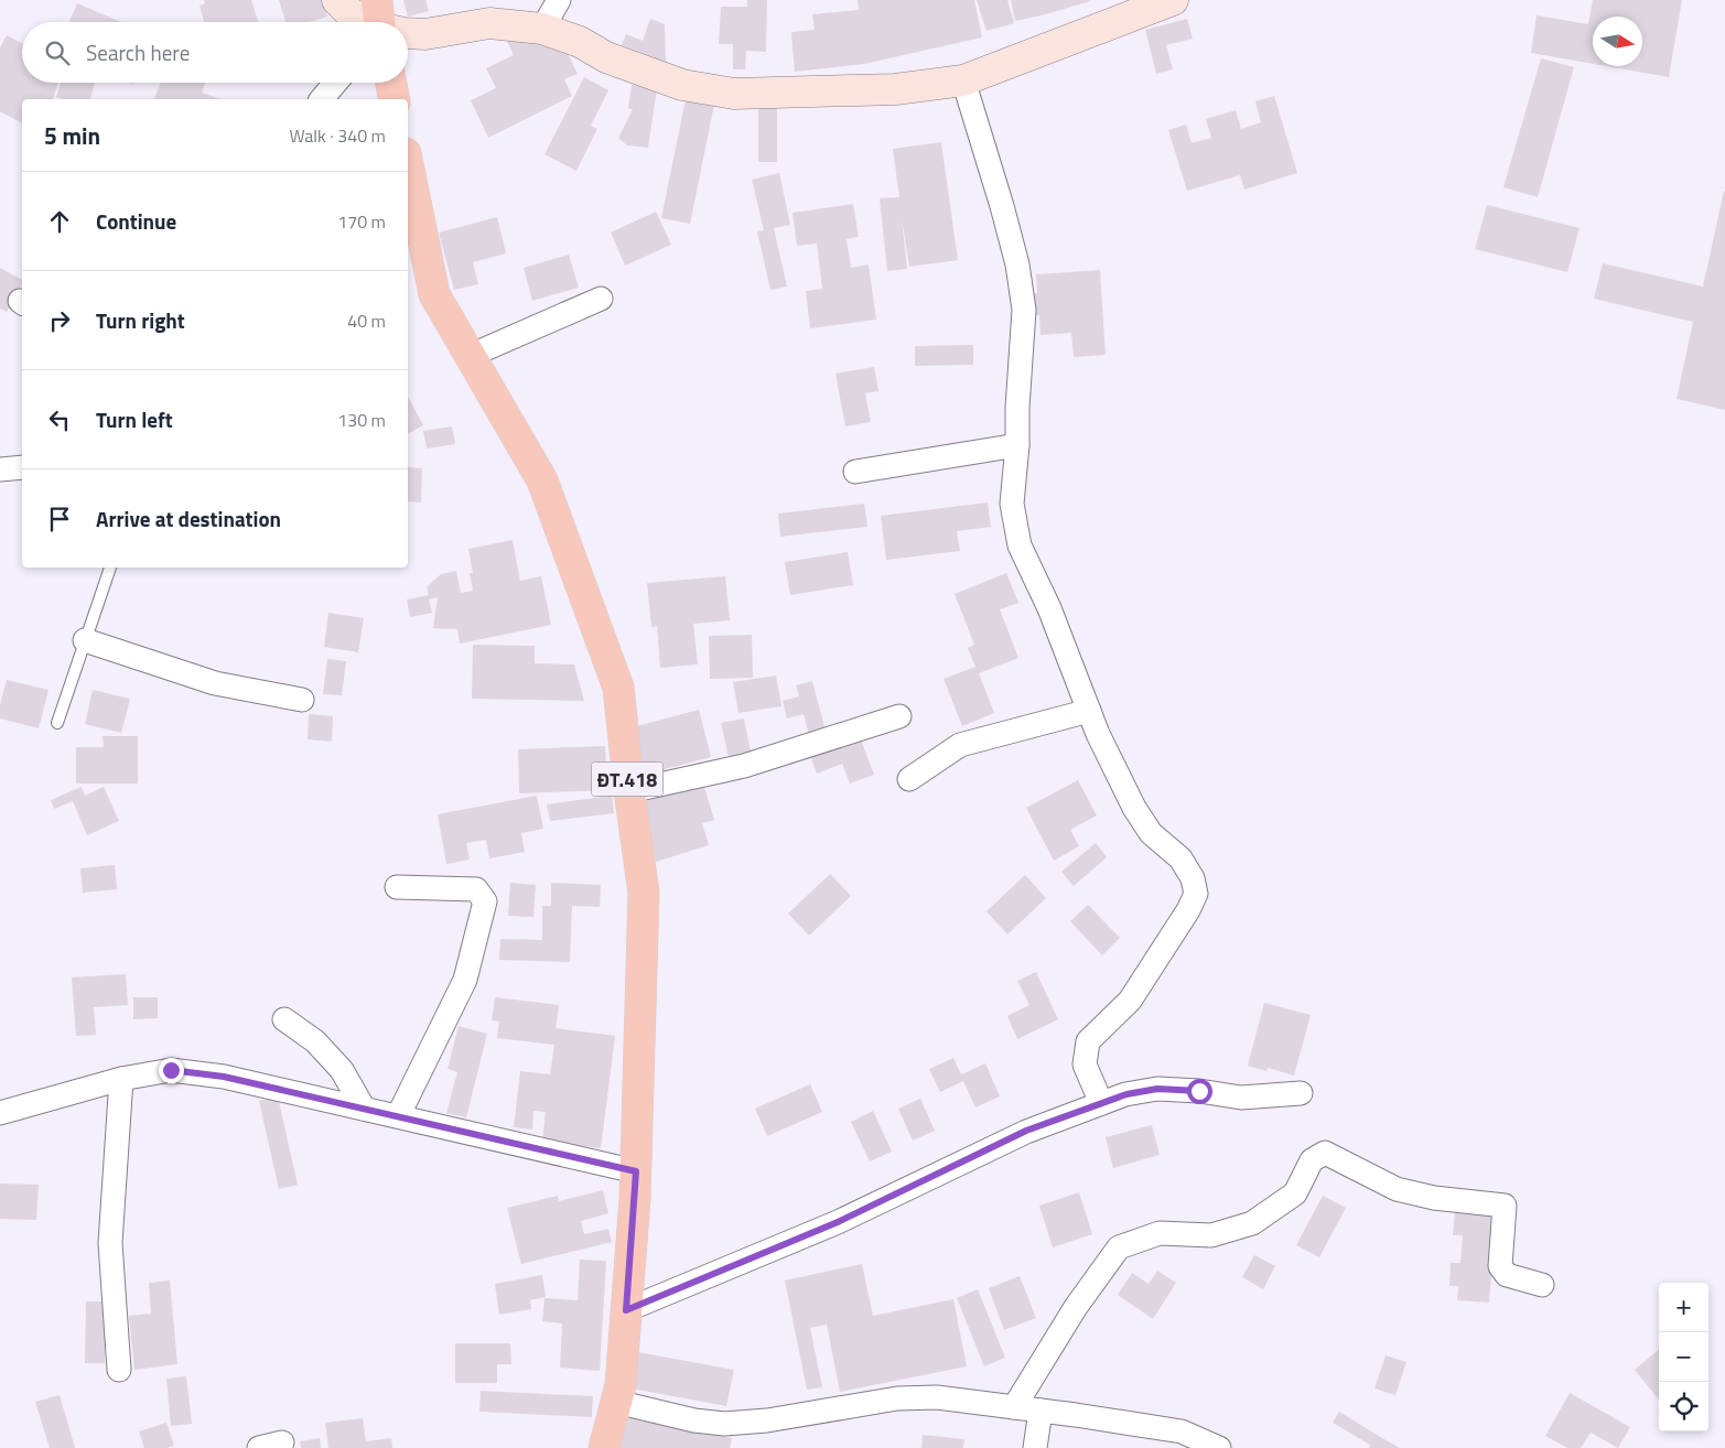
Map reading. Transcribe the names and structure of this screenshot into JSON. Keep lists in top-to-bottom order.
{
  "streets": {
    "main road": ["ĐT.418"]
  },
  "north": "right",
  "page": {
    "search": "Search here",
    "heading": ["5 min", "Walk · 340 m"],
    "list": [
      ["Continue", "170 m"],
      ["Turn right", "40 m"],
      ["Turn left", "130 m"],
      "Arrive at destination"
    ],
    "map_buttons": ["+", "−"]
  }
}
